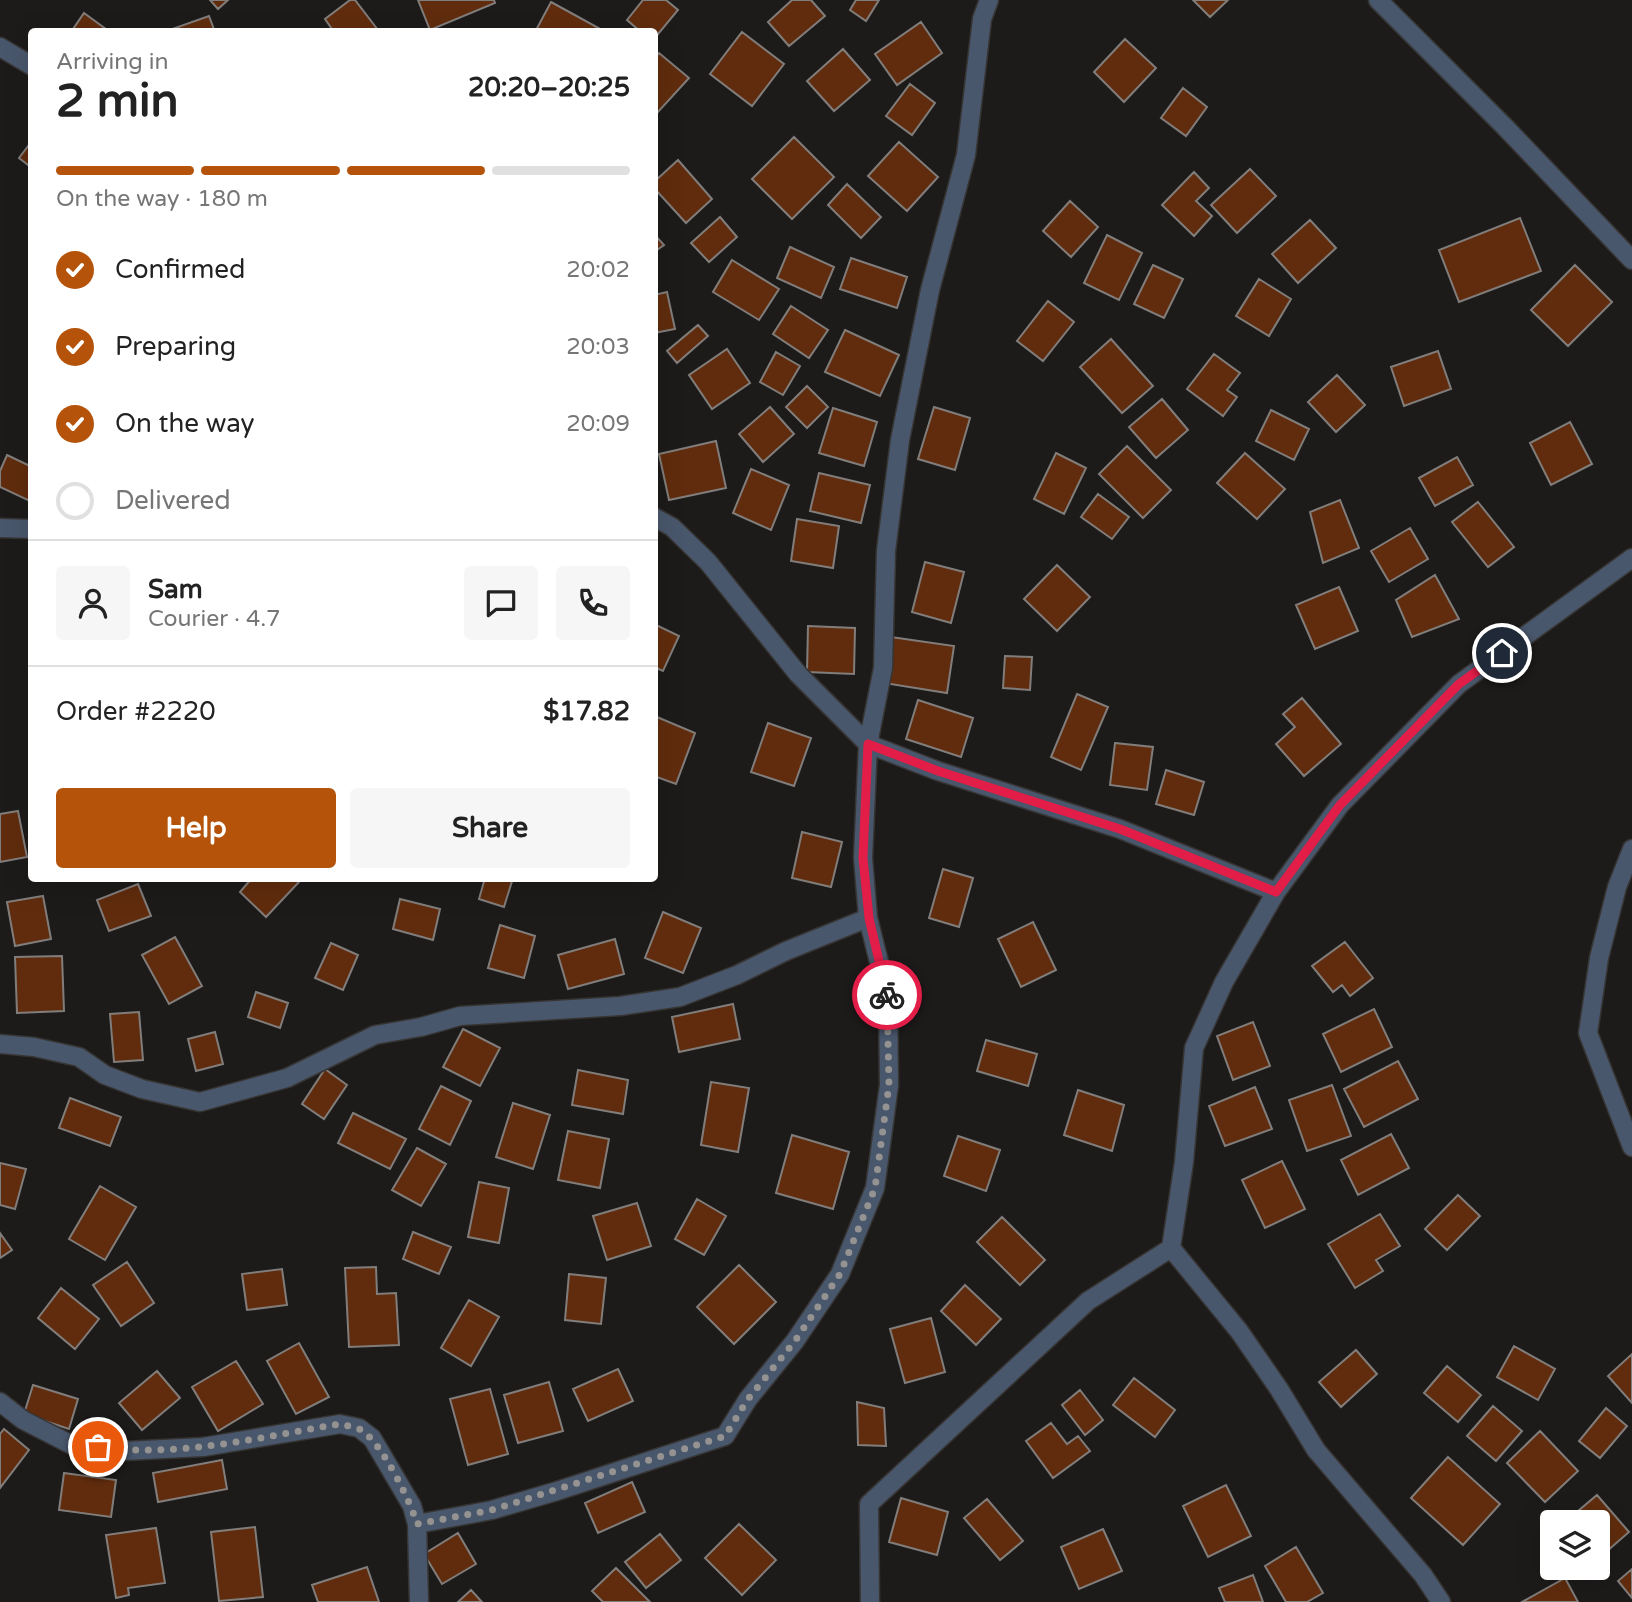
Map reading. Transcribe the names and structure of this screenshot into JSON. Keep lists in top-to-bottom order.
{
  "page": {
    "heading": ["2 min", "Arriving in", "20:20–20:25"],
    "panel": [
      "Sam",
      "Courier · 4.7",
      "Order #2220",
      "$17.82"
    ],
    "bar": "On the way · 180 m",
    "list": [
      ["Confirmed", "20:02"],
      ["Preparing", "20:03"],
      ["On the way", "20:09"],
      "Delivered"
    ],
    "buttons": ["Help", "Share"]
  }
}
